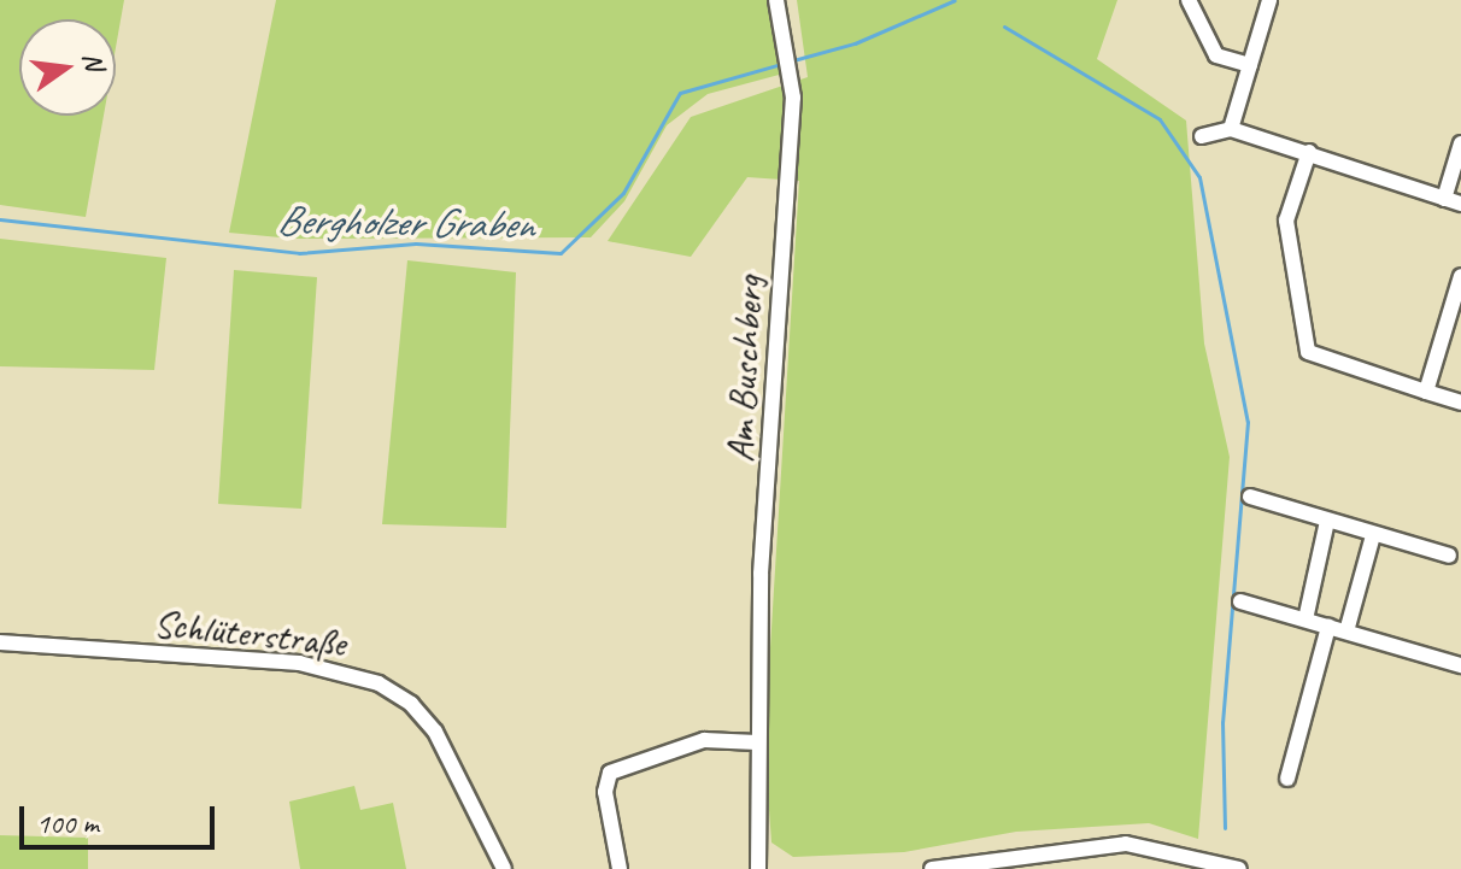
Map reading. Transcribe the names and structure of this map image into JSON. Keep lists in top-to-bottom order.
{
  "streets": {
    "street": ["Am Buschberg", "Schlüterstraße"]
  },
  "water": ["Bergholzer Graben"],
  "scale_bar": "100 m",
  "north": "right"
}
